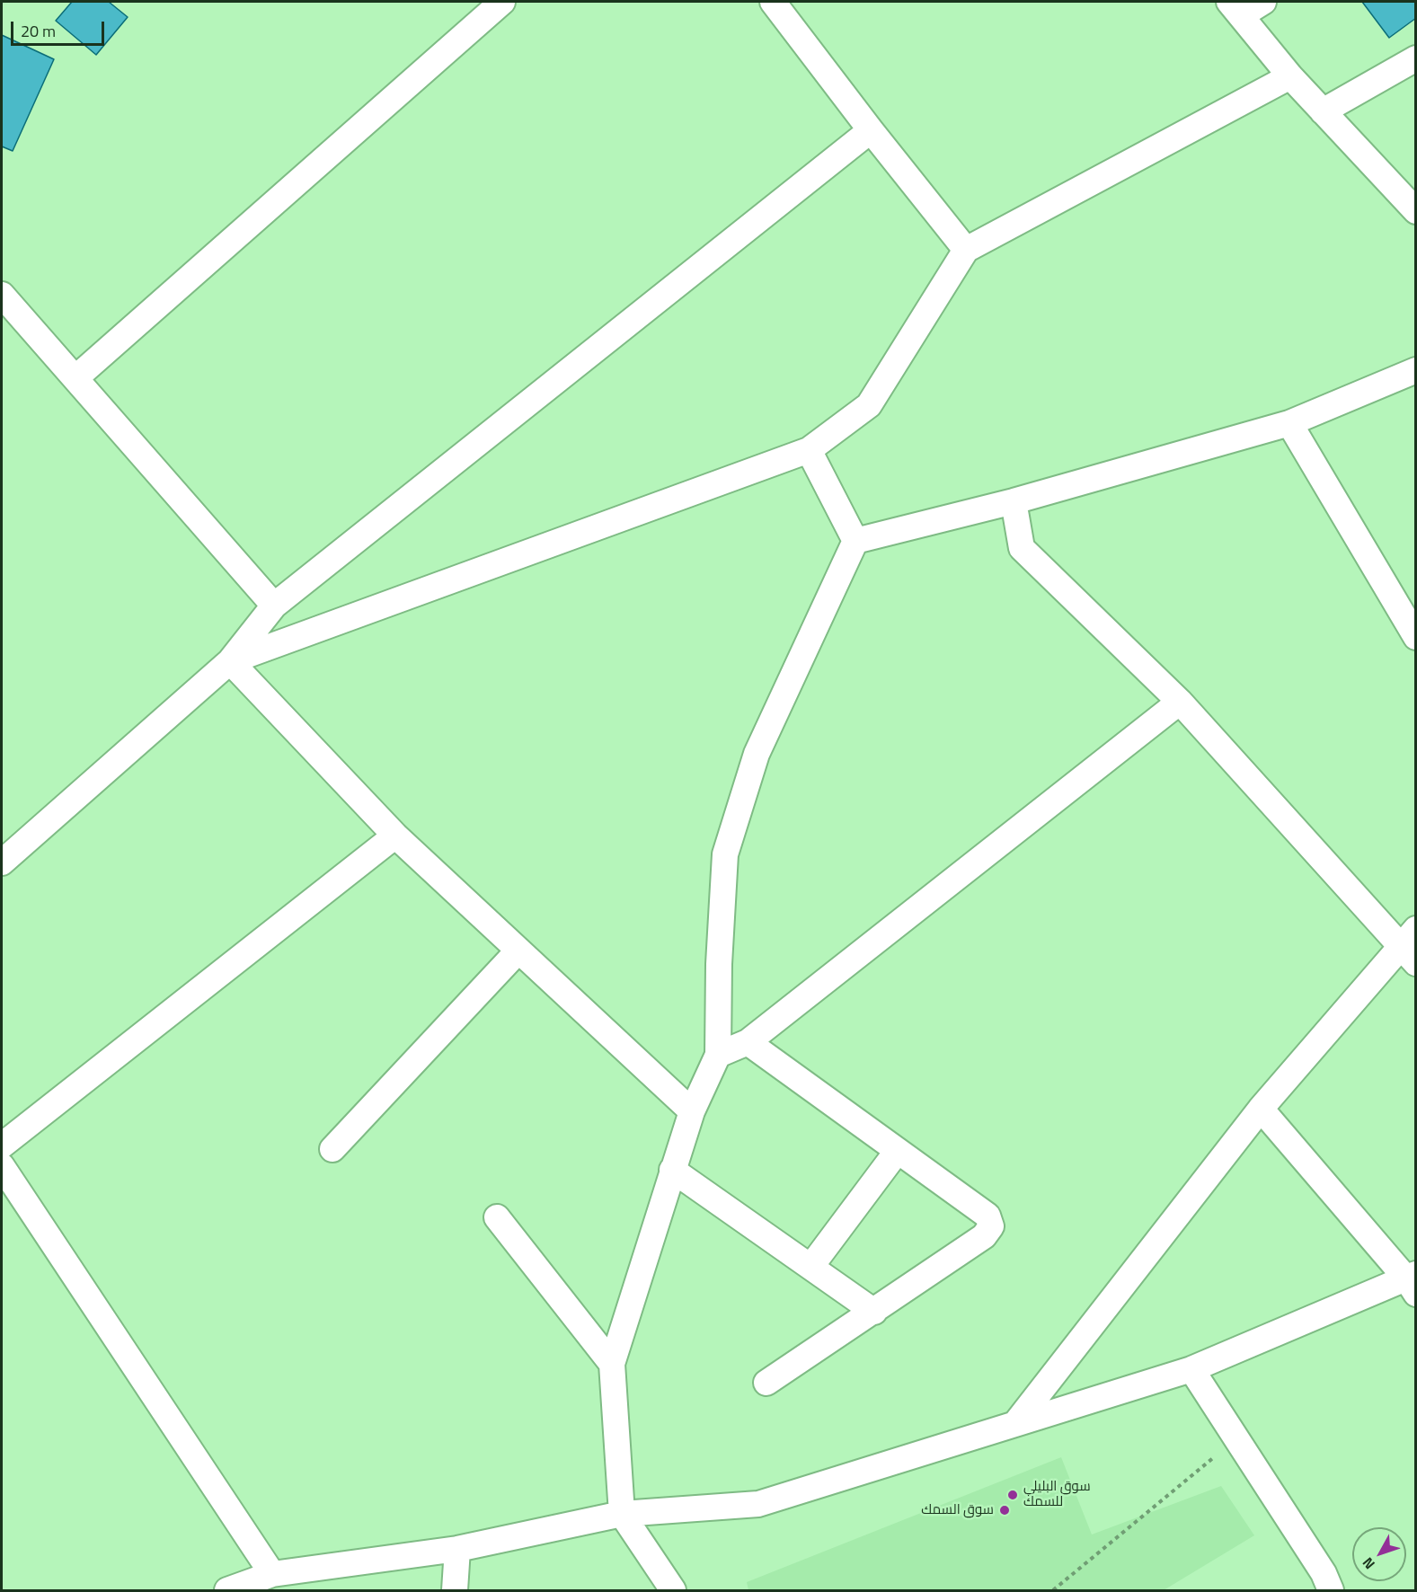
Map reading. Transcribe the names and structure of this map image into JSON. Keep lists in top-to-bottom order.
{
  "places": ["سوق البليلي للسمك", "سوق السمك"],
  "scale_bar": "20 m",
  "north": "bottom left"
}
